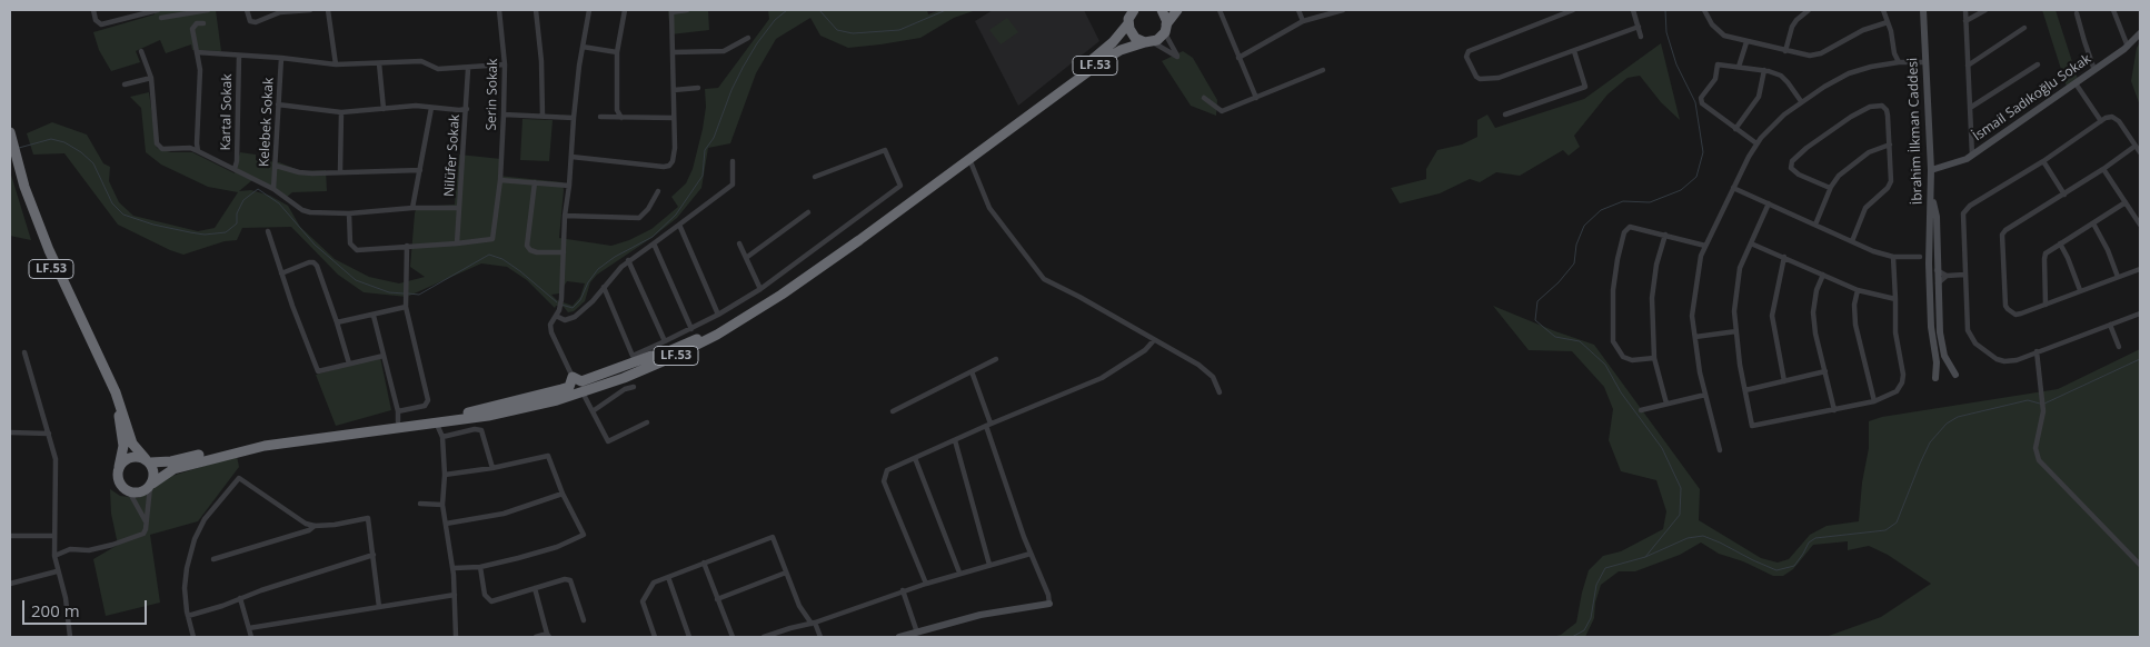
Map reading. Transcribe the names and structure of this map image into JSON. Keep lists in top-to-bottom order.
{
  "streets": {
    "highway": ["LF.53"],
    "street": [
      "Serin Sokak",
      "İsmail Sadıkoğlu Sokak",
      "Kartal Sokak",
      "Kelebek Sokak",
      "İbrahim İlkman Caddesi",
      "Nilüfer Sokak"
    ]
  },
  "crossings": [
    ["Serin Sokak", "Nilüfer Sokak"],
    ["İsmail Sadıkoğlu Sokak", "İbrahim İlkman Caddesi"]
  ],
  "scale_bar": "200 m"
}
